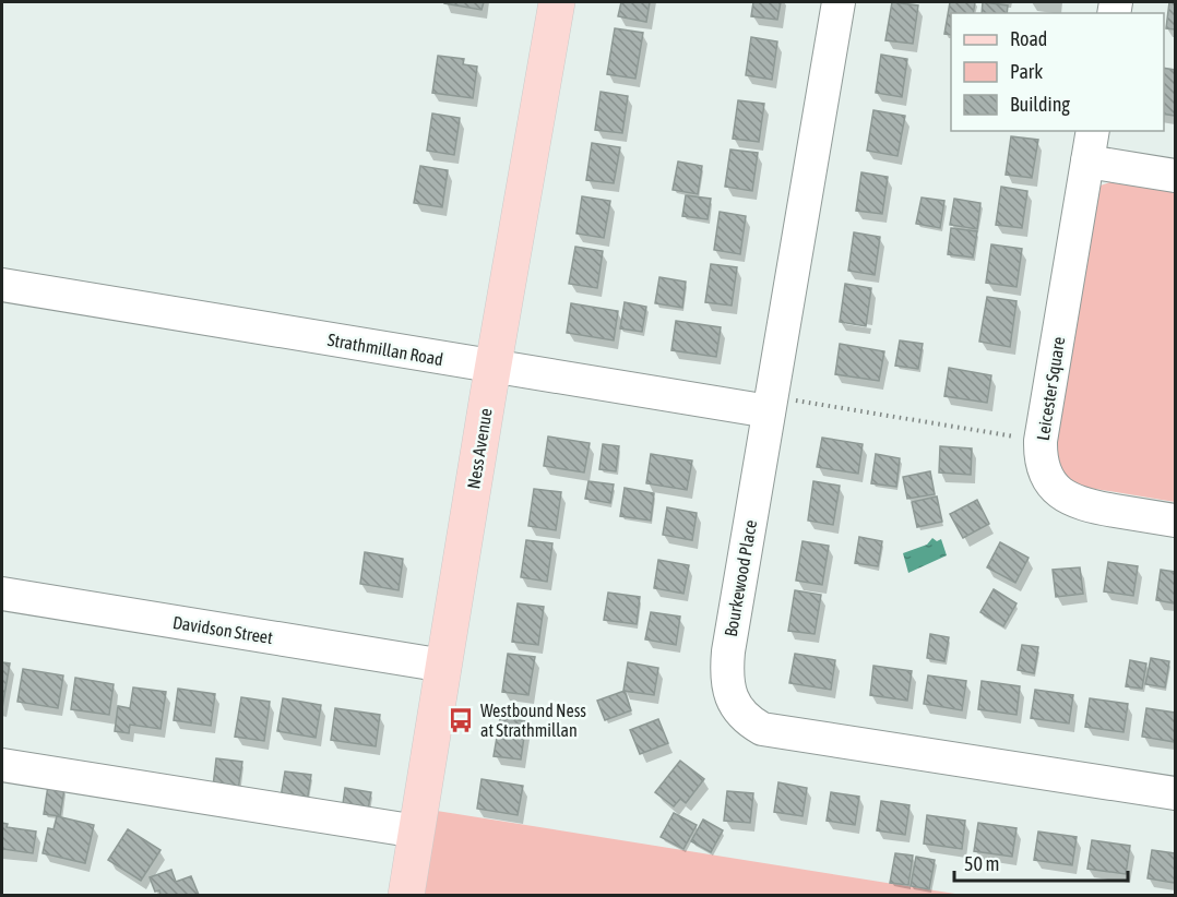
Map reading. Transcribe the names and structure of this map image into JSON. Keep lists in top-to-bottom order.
{
  "streets": {
    "main road": ["Ness Avenue"],
    "street": [
      "Strathmillan Road",
      "Leicester Square",
      "Bourkewood Place",
      "Davidson Street"
    ]
  },
  "crossings": [
    ["Strathmillan Road", "Ness Avenue"],
    ["Strathmillan Road", "Bourkewood Place"],
    ["Ness Avenue", "Davidson Street"]
  ],
  "places": {
    "bus stop": ["Westbound Ness at Strathmillan"]
  },
  "legend": ["Road", "Park", "Building"],
  "scale_bar": "50 m"
}
